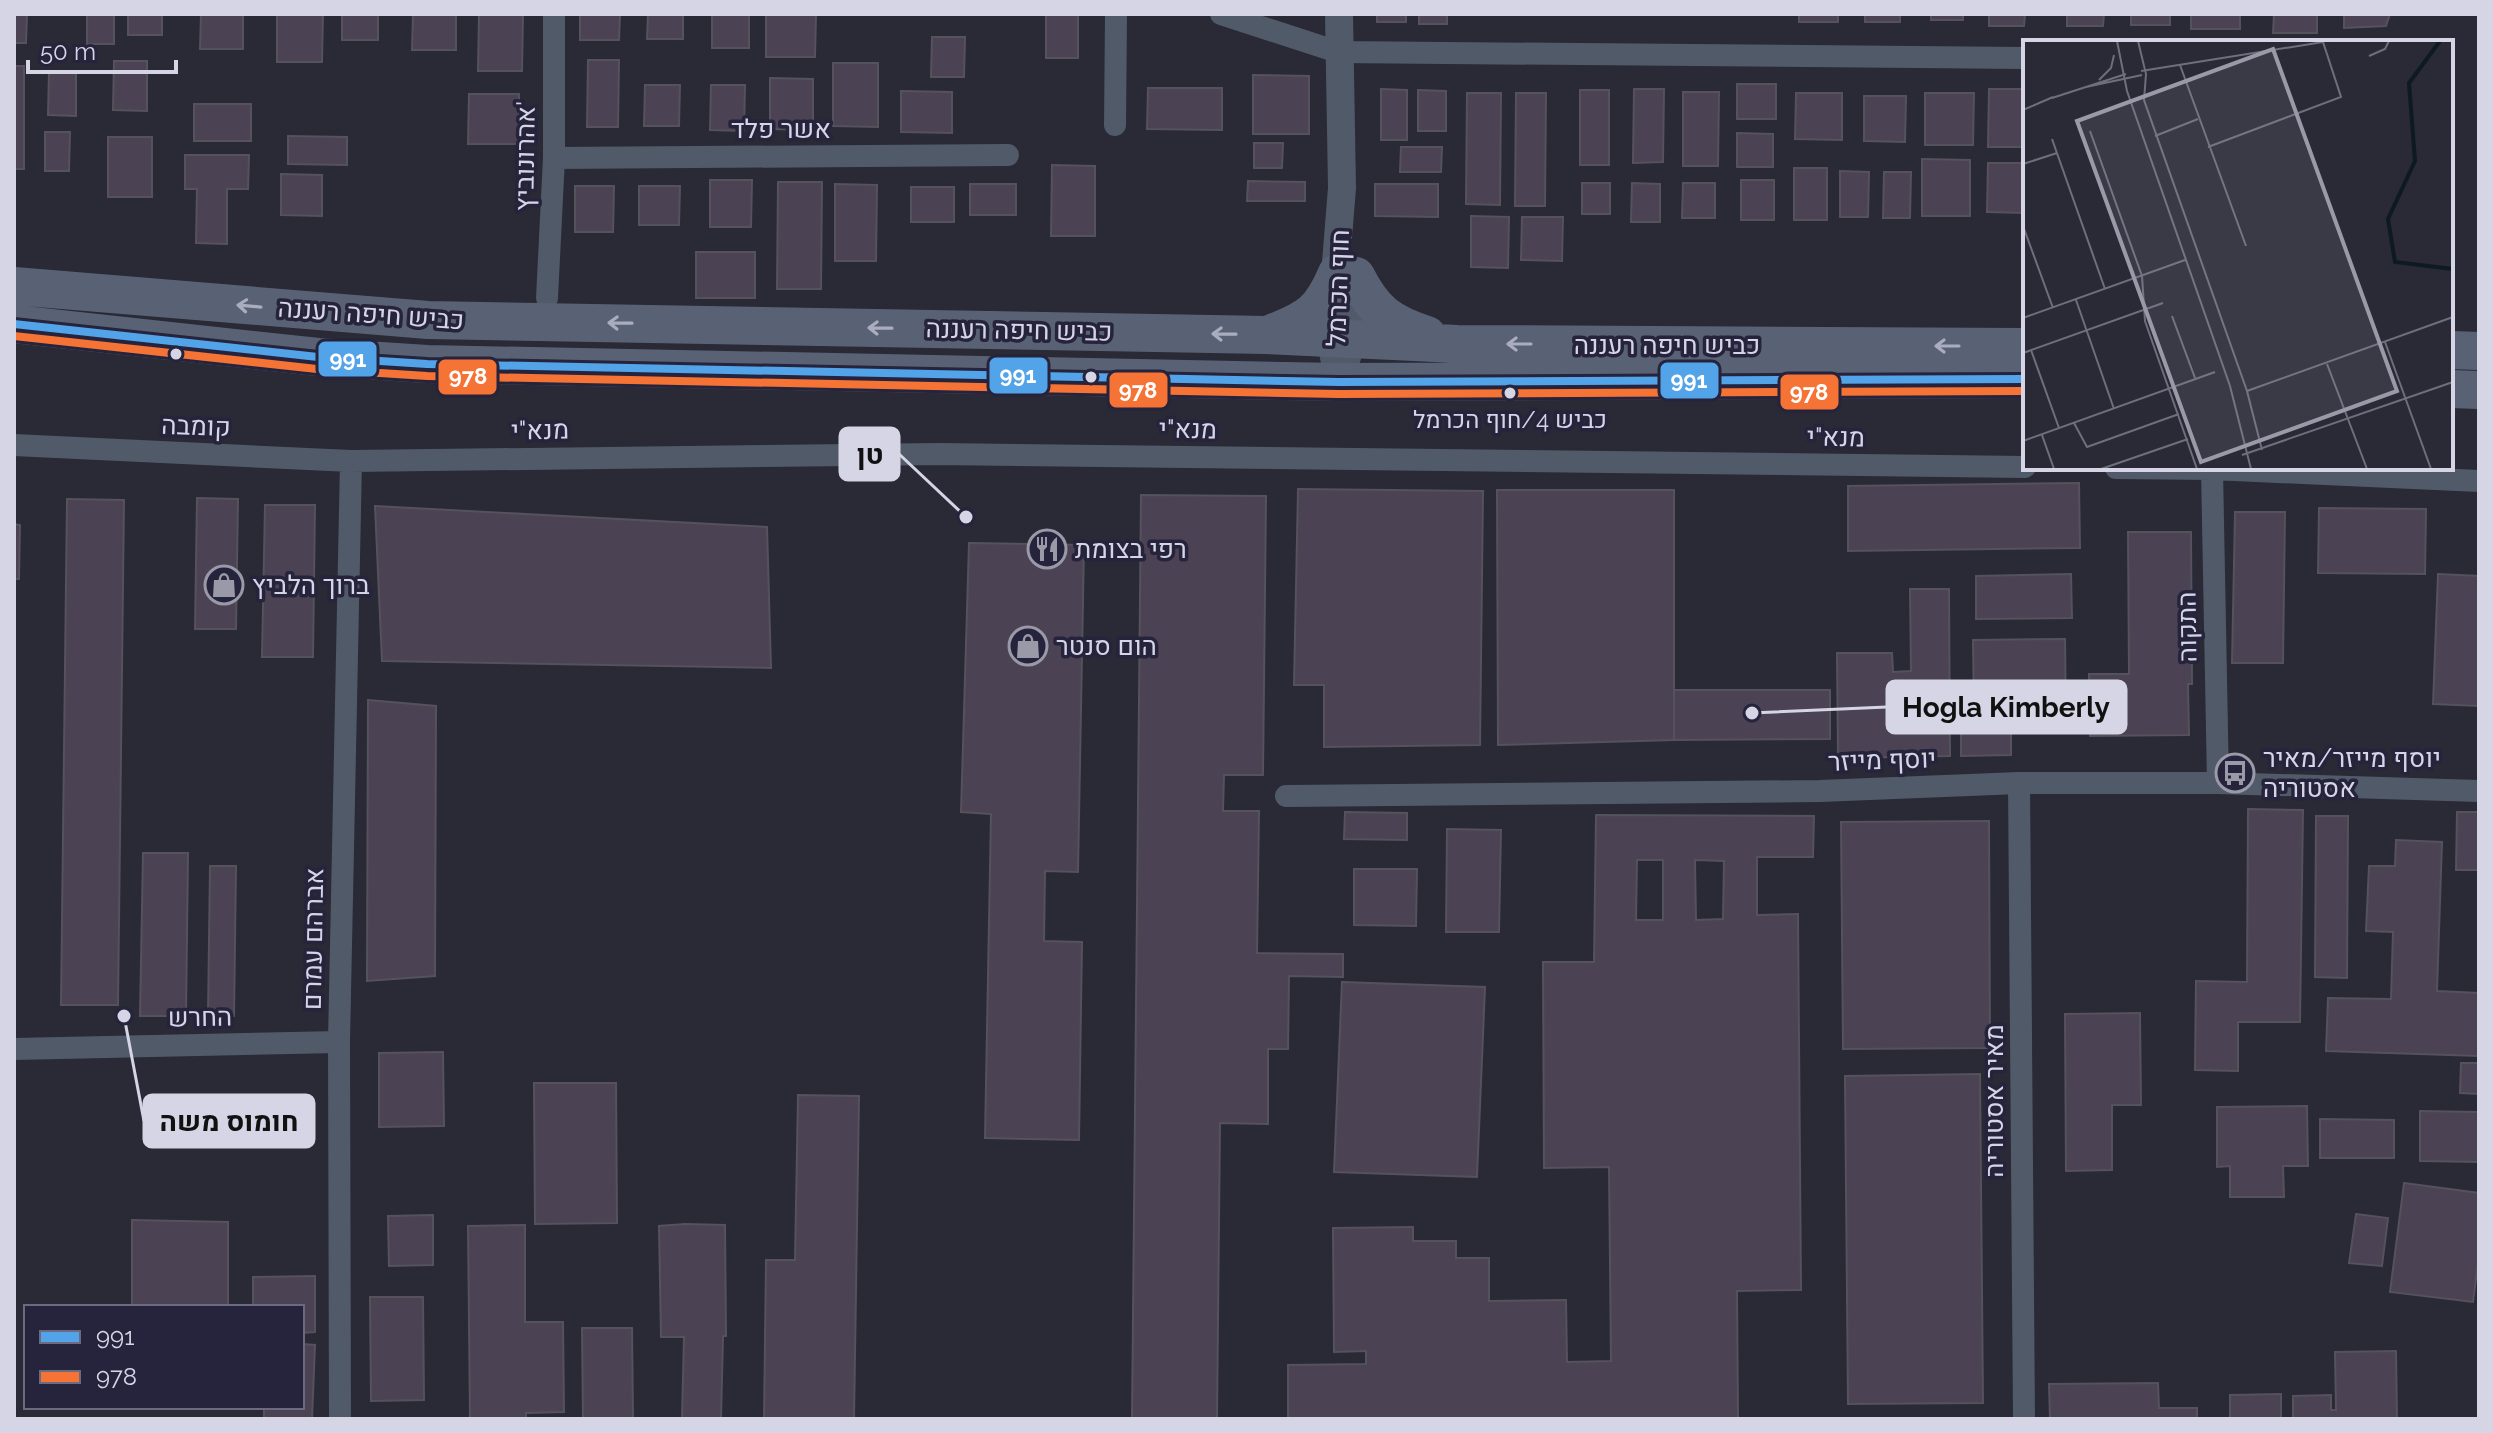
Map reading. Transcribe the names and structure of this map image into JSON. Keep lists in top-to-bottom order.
{
  "streets": {
    "highway": ["כביש חיפה רעננה"],
    "street": [
      "אשר פלד",
      "אהרונוביץ'",
      "חוף הכרמל",
      "קומבה",
      "מנא\"י",
      "התקוה",
      "יוסף מייזר",
      "אברהם עמרם",
      "החרש",
      "מאיר אסטוריה"
    ]
  },
  "crossings": [
    ["אשר פלד", "אהרונוביץ'"],
    ["חוף הכרמל", "כביש חיפה רעננה"],
    ["קומבה", "מנא\"י"],
    ["קומבה", "אברהם עמרם"],
    ["מנא\"י", "אברהם עמרם"],
    ["התקוה", "יוסף מייזר"],
    ["יוסף מייזר", "מאיר אסטוריה"],
    ["אברהם עמרם", "החרש"]
  ],
  "places": {
    "other": [
      "כביש 4/חוף הכרמל",
      "טן",
      "Hogla Kimberly",
      "חומוס משה"
    ],
    "restaurant": ["רפי בצומת"],
    "shop": ["ברוך הלביץ", "הום סנטר"],
    "bus stop": ["יוסף מייזר/מאיר אסטוריה"]
  },
  "lines": ["transit line 991", "transit line 978"],
  "legend": ["991", "978"],
  "scale_bar": "50 m"
}
